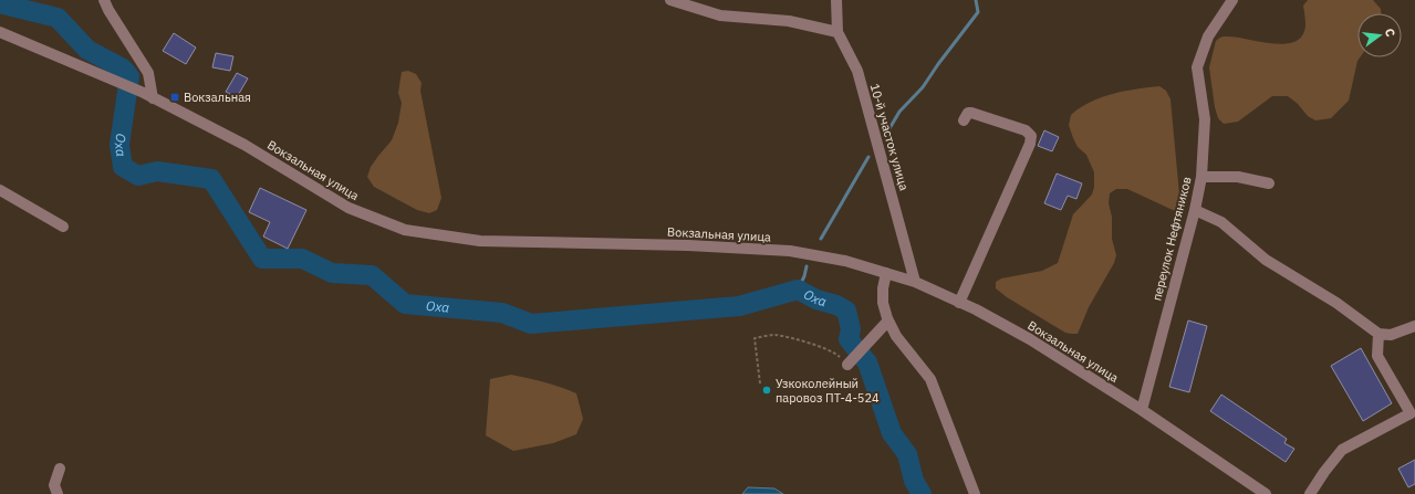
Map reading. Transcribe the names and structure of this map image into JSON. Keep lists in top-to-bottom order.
{
  "streets": {
    "street": ["10-й участок улица", "Вокзальная улица", "переулок Нефтяников"]
  },
  "crossings": [
    ["10-й участок улица", "Вокзальная улица"],
    ["Вокзальная улица", "переулок Нефтяников"]
  ],
  "water": ["Оха"],
  "places": {
    "transit": ["Вокзальная"],
    "other": ["Узкоколейный паровоз ПТ-4-524"]
  },
  "north": "right"
}
